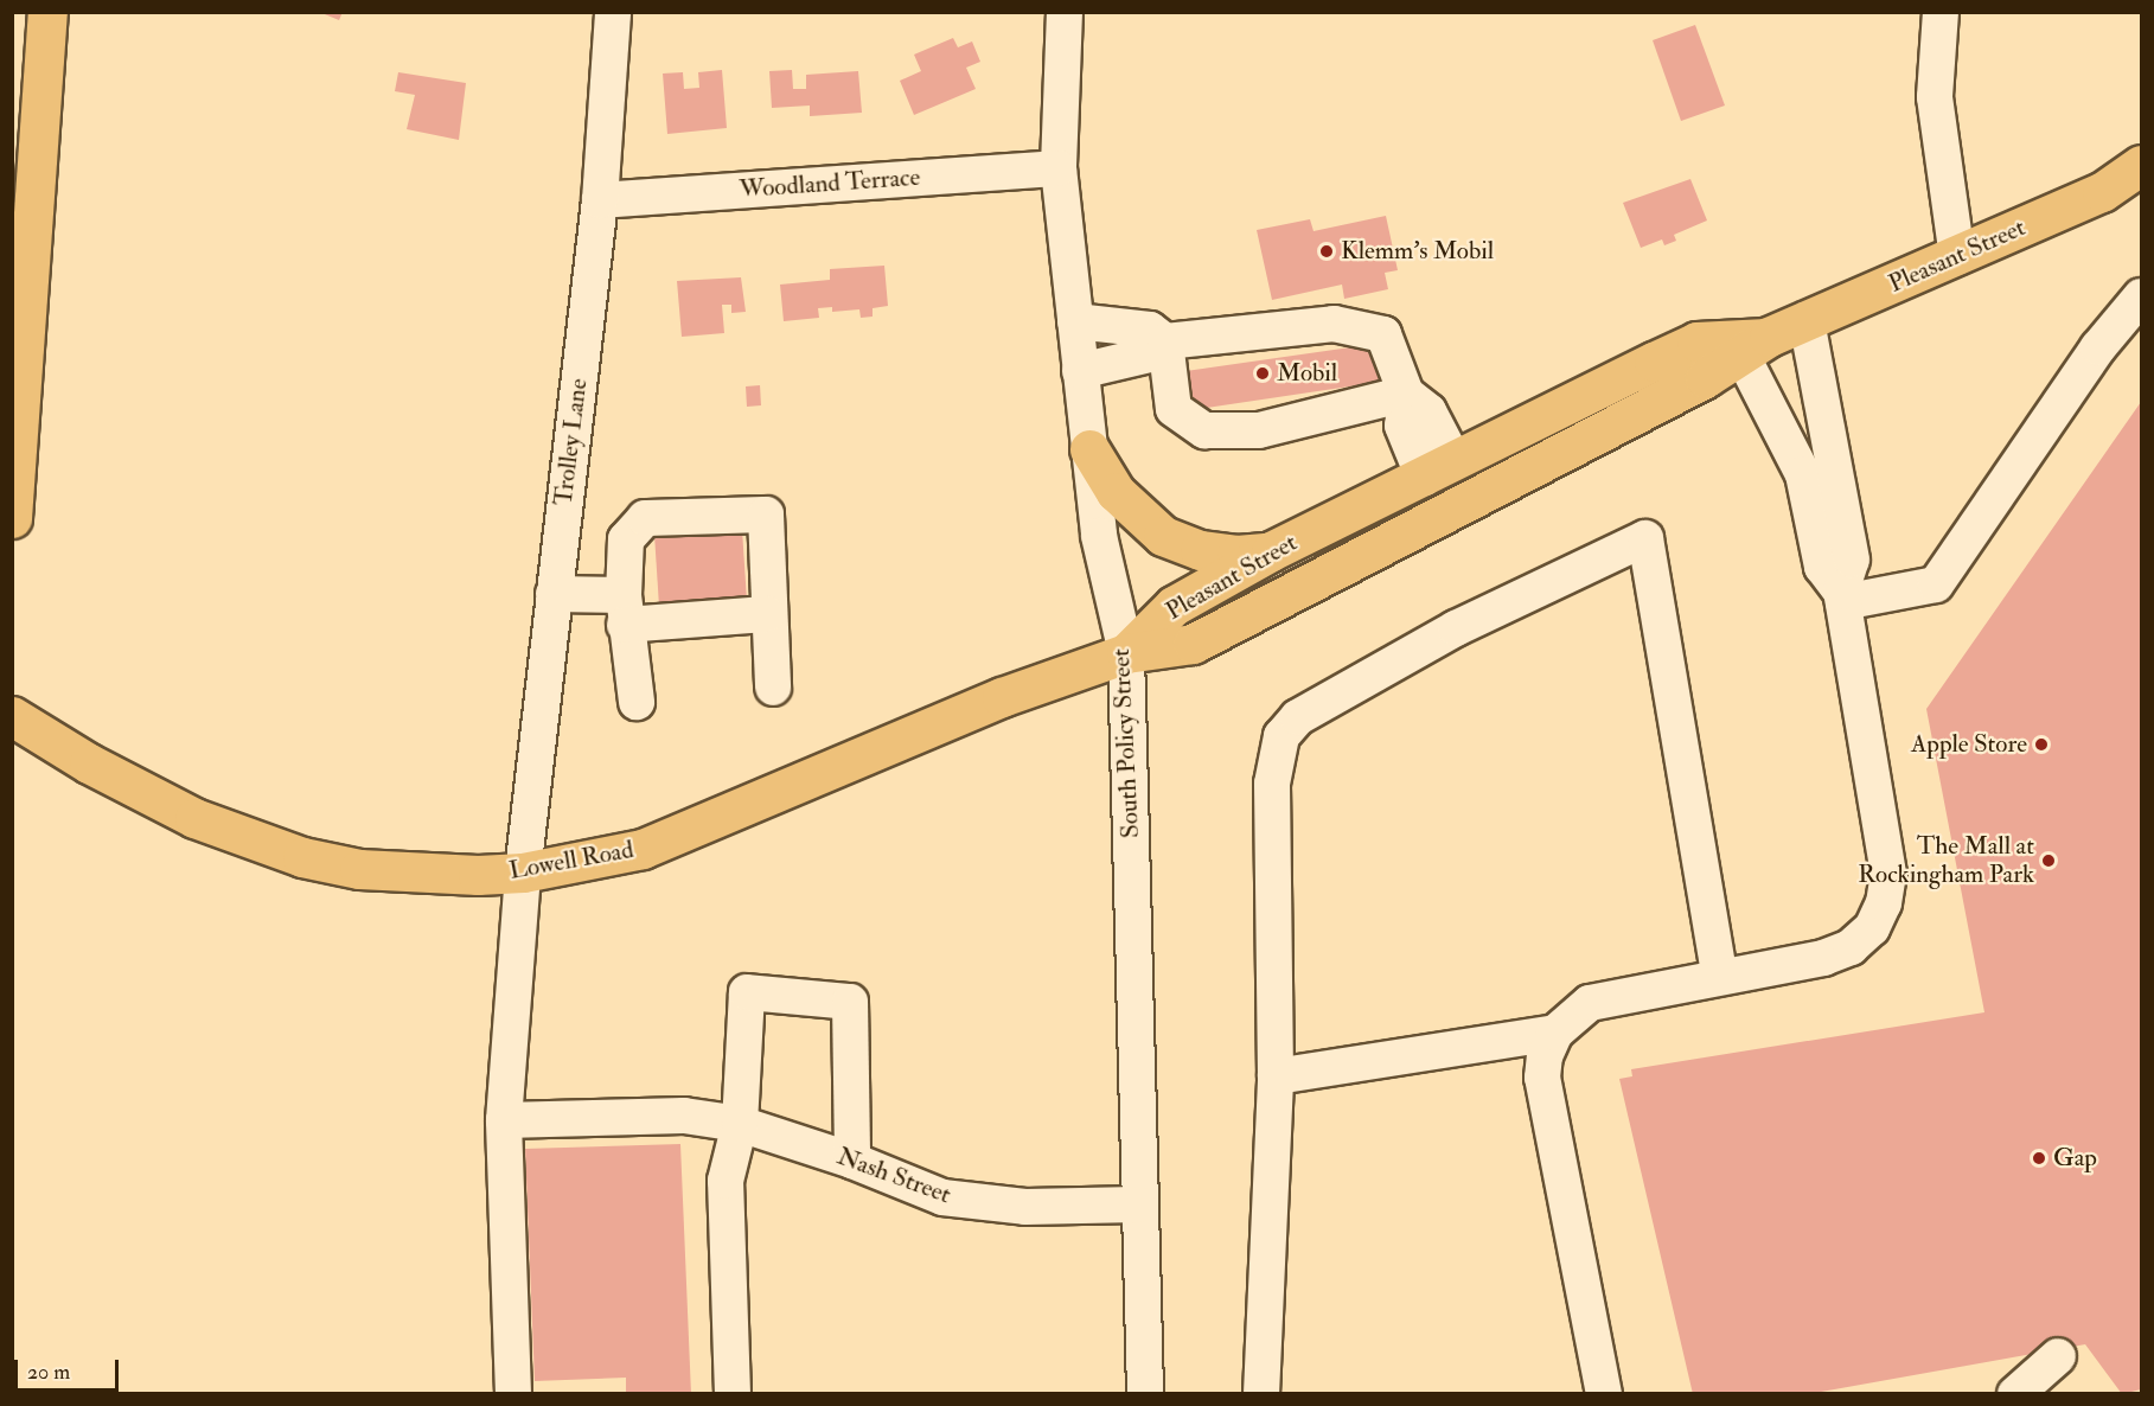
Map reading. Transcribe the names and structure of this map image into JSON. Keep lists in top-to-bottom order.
{
  "streets": {
    "main road": ["Pleasant Street", "Lowell Road"],
    "street": [
      "Woodland Terrace",
      "Trolley Lane",
      "South Policy Street",
      "Nash Street"
    ]
  },
  "crossings": [
    ["Woodland Terrace", "Trolley Lane"],
    ["Woodland Terrace", "South Policy Street"],
    ["Pleasant Street", "South Policy Street"],
    ["Pleasant Street", "Lowell Road"],
    ["Trolley Lane", "Lowell Road"],
    ["Trolley Lane", "Nash Street"],
    ["South Policy Street", "Lowell Road"],
    ["South Policy Street", "Nash Street"]
  ],
  "places": [
    "Klemm's Mobil",
    "Mobil",
    "Apple Store",
    "The Mall at Rockingham Park",
    "Gap"
  ],
  "scale_bar": "20 m"
}
